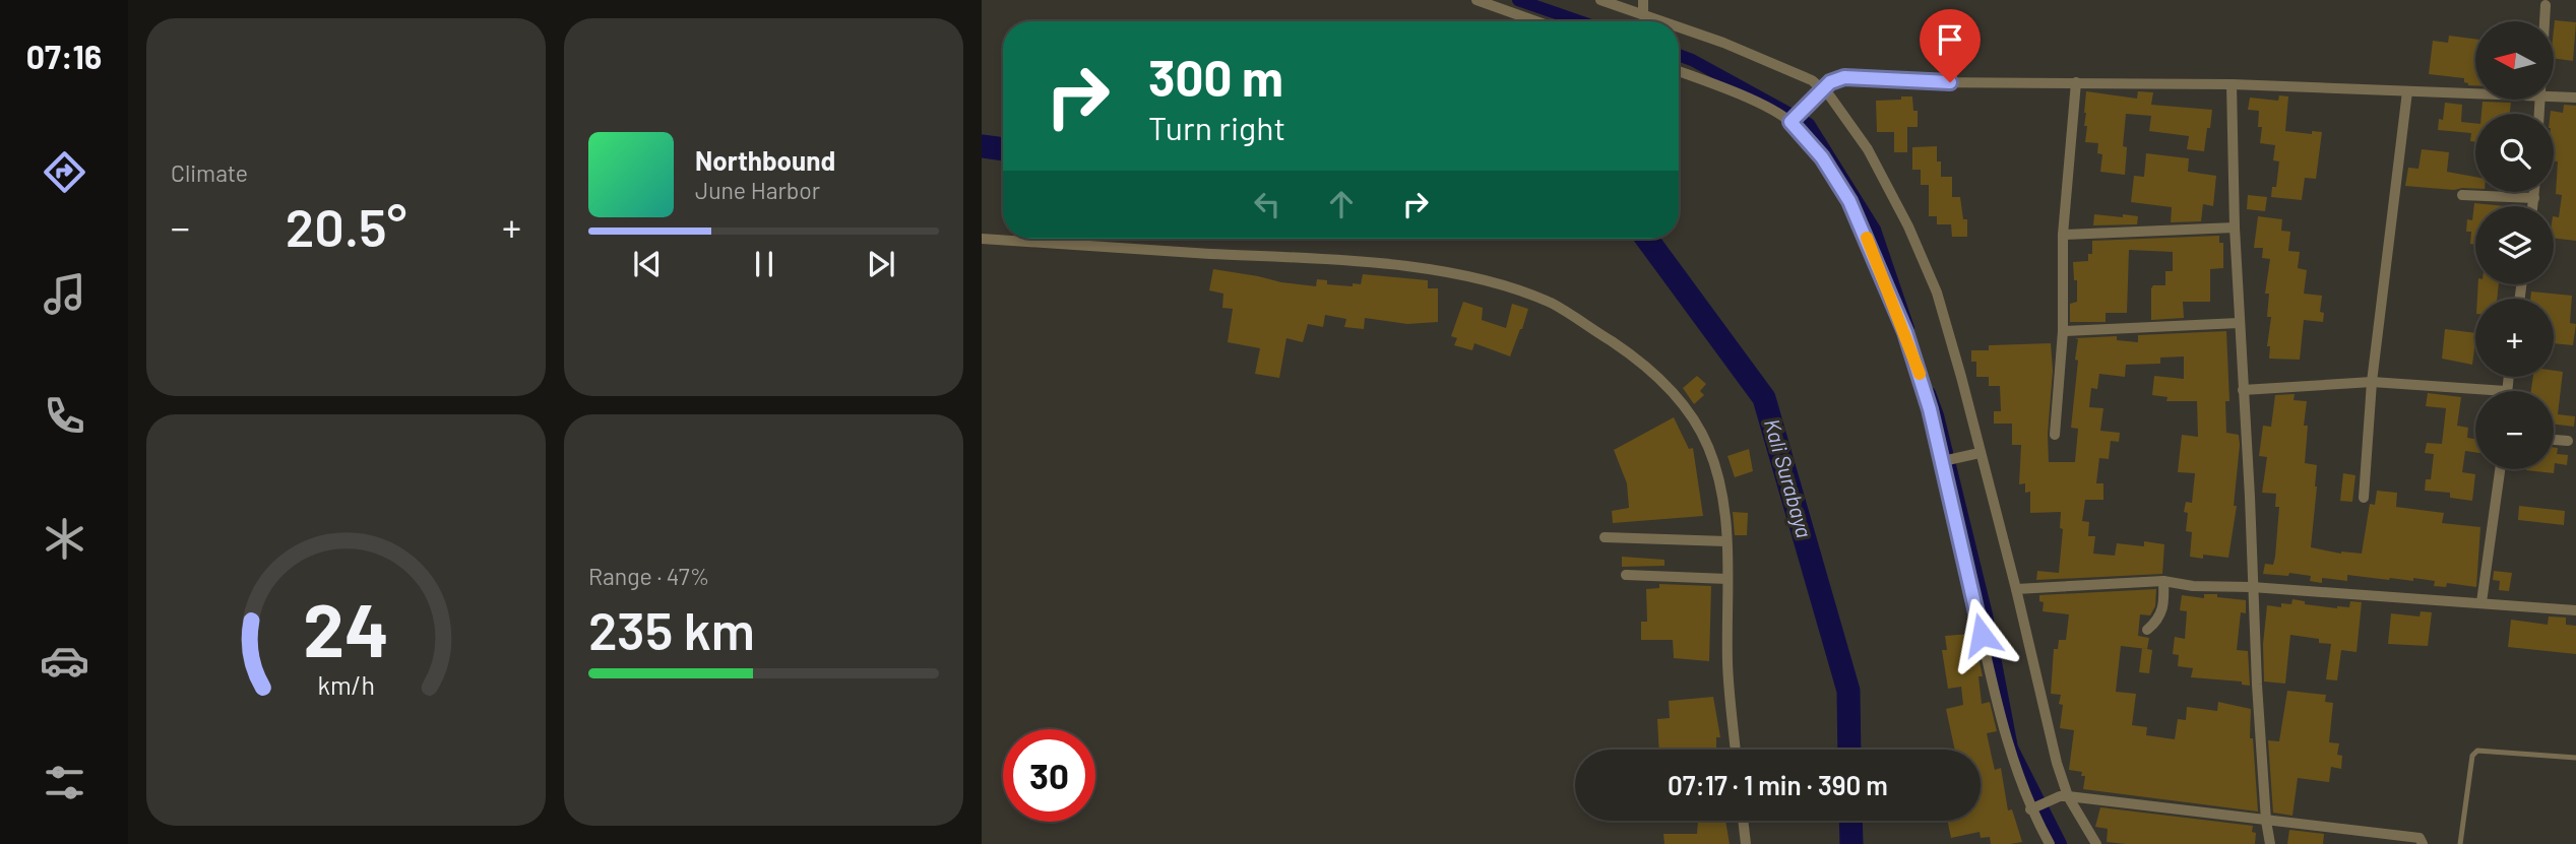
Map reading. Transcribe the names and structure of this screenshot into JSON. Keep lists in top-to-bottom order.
{
  "water": ["Kali Surabaya"],
  "north": "left",
  "page": {
    "tabs": "07:16",
    "tile": [
      "Climate",
      ["Range · 47%", "235 km"]
    ],
    "map_buttons": ["+", "−"],
    "turn": ["300 m", "Turn right"],
    "song": ["Northbound", "June Harbor"],
    "heat": ["−", "20.5°", "+"],
    "limit": "30",
    "trip": "07:17 · 1 min · 390 m",
    "gauge": ["24", "km/h"]
  }
}
